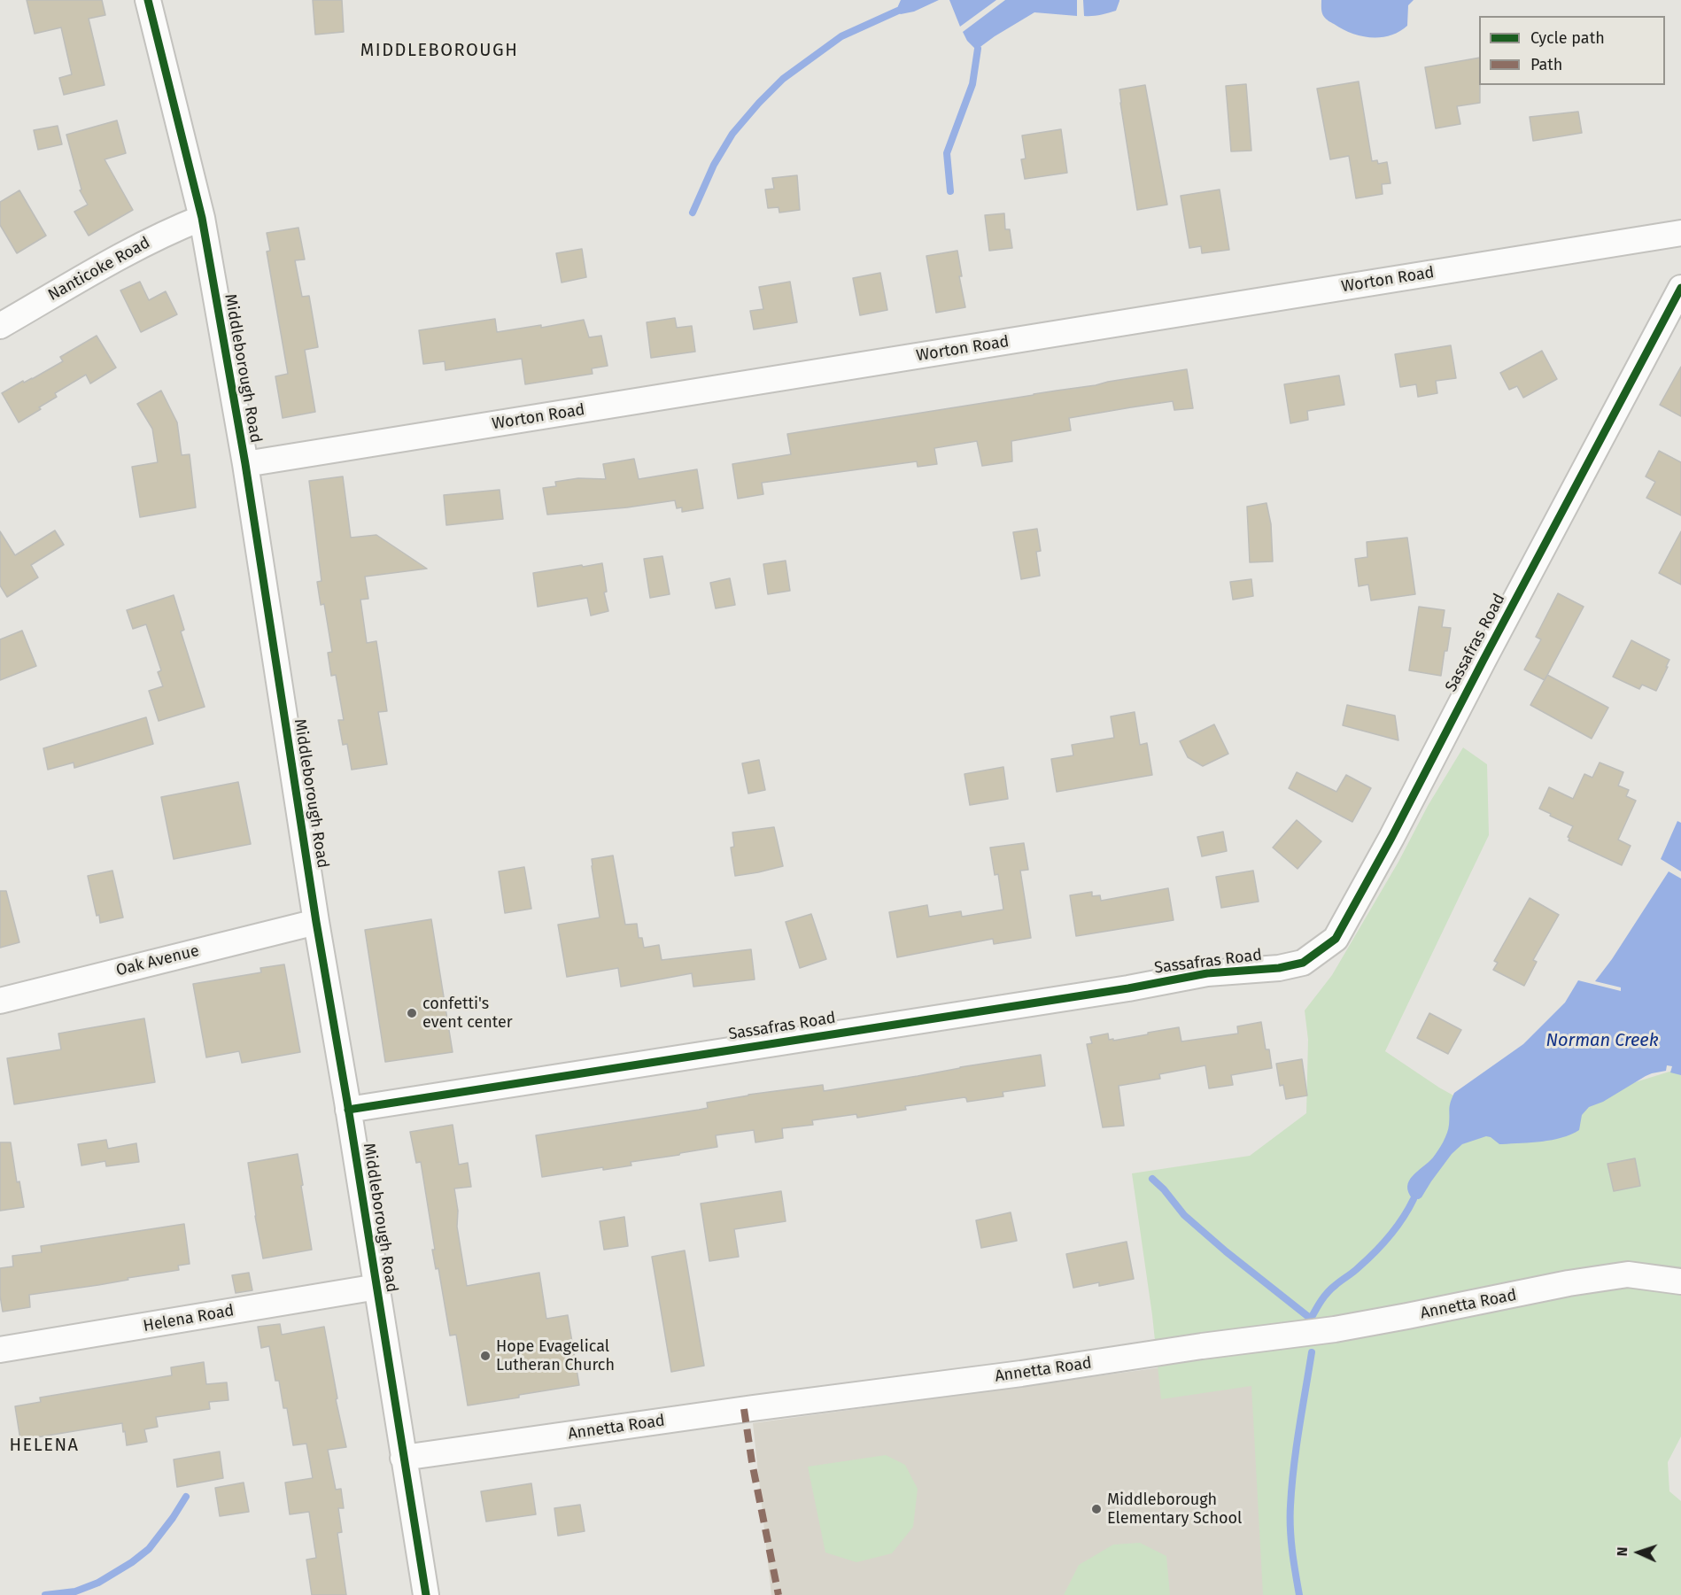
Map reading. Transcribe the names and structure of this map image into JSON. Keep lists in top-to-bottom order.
{
  "streets": {
    "street": [
      "Nanticoke Road",
      "Worton Road",
      "Middleborough Road",
      "Sassafras Road",
      "Oak Avenue",
      "Annetta Road",
      "Helena Road"
    ]
  },
  "crossings": [
    ["Nanticoke Road", "Middleborough Road"],
    ["Worton Road", "Middleborough Road"],
    ["Middleborough Road", "Sassafras Road"],
    ["Middleborough Road", "Oak Avenue"],
    ["Middleborough Road", "Annetta Road"],
    ["Middleborough Road", "Helena Road"]
  ],
  "districts": ["MIDDLEBOROUGH", "HELENA"],
  "water": ["Norman Creek"],
  "places": ["confetti's event center", "Hope Evagelical Lutheran Church", "Middleborough Elementary School"],
  "legend": ["Cycle path", "Path"],
  "north": "left"
}
